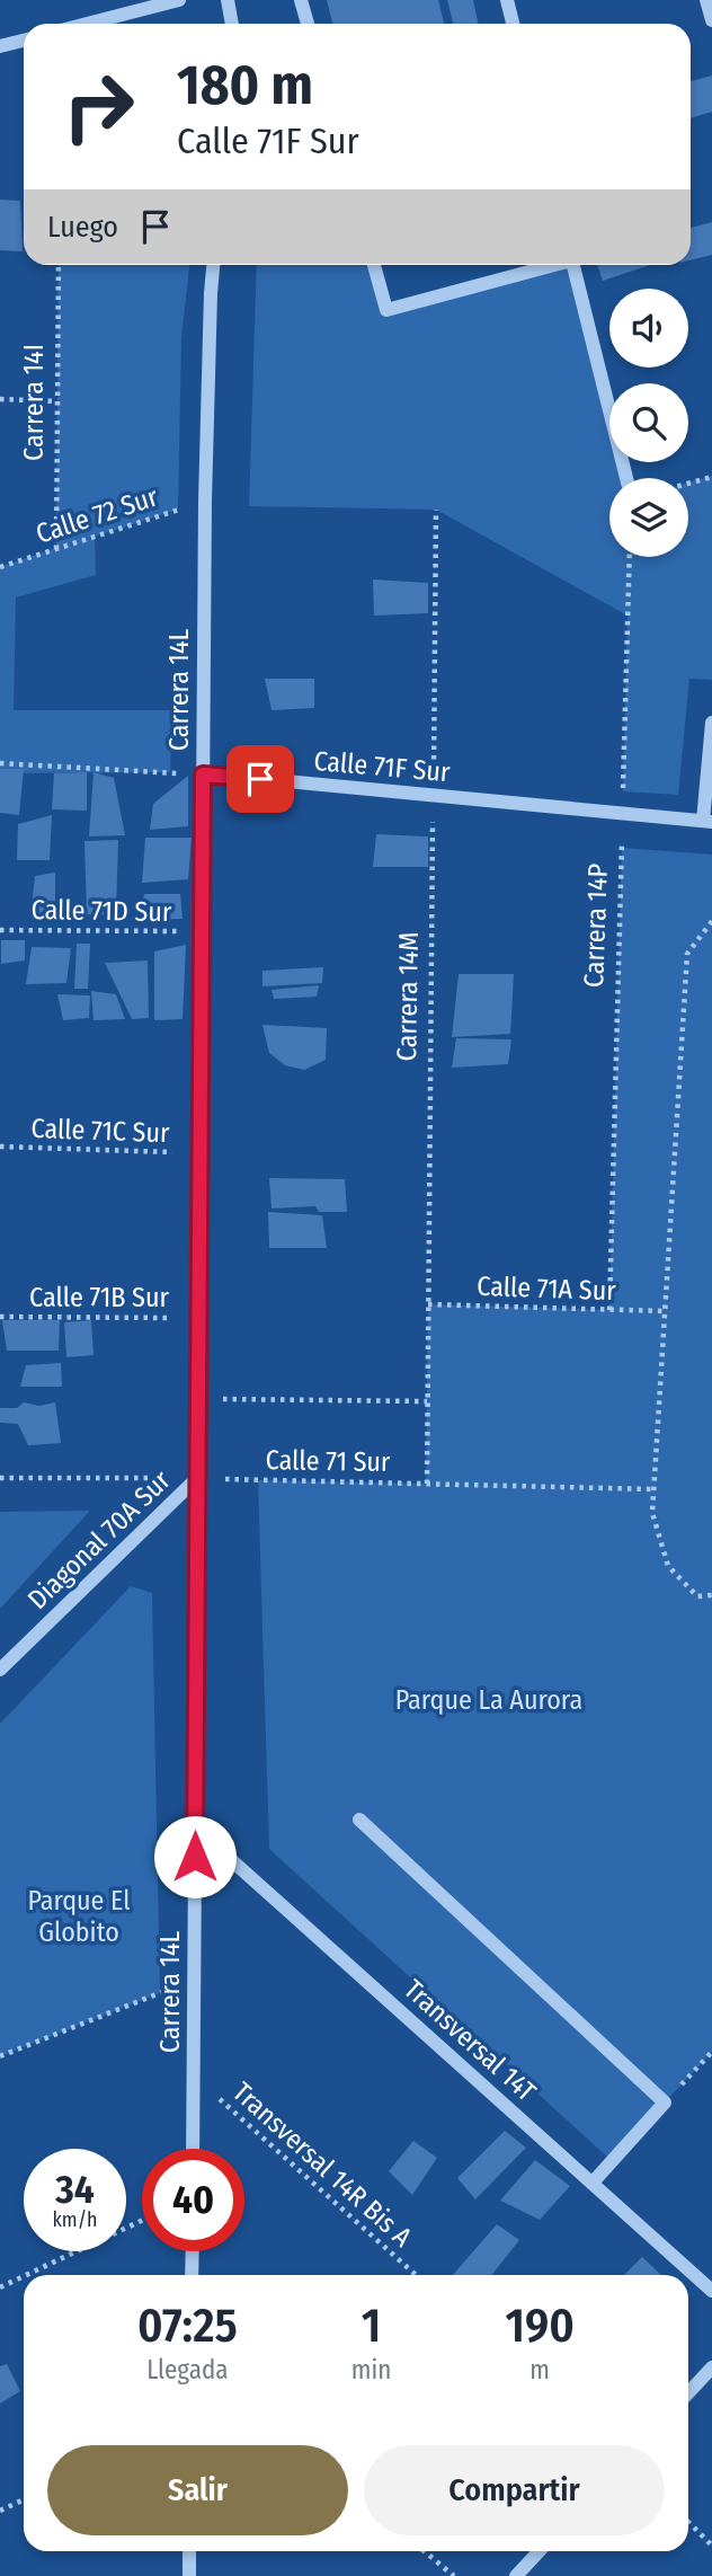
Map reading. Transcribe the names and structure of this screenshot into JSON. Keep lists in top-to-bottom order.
{
  "streets": {
    "street": [
      "Carrera 14L",
      "Calle 71F Sur",
      "Diagonal 70A Sur",
      "Transversal 14T"
    ],
    "path": [
      "Carrera 14I",
      "Calle 72 Sur",
      "Calle 71D Sur",
      "Carrera 14P",
      "Carrera 14M",
      "Calle 71C Sur",
      "Calle 71A Sur",
      "Calle 71B Sur",
      "Calle 71 Sur",
      "Transversal 14R Bis A"
    ]
  },
  "crossings": [
    ["Carrera 14I", "Calle 72 Sur"],
    ["Calle 72 Sur", "Carrera 14L"],
    ["Carrera 14L", "Calle 71F Sur"],
    ["Carrera 14L", "Calle 71D Sur"],
    ["Carrera 14L", "Calle 71C Sur"],
    ["Carrera 14L", "Calle 71B Sur"],
    ["Carrera 14L", "Calle 71 Sur"],
    ["Carrera 14L", "Diagonal 70A Sur"],
    ["Carrera 14L", "Transversal 14T"],
    ["Carrera 14L", "Transversal 14R Bis A"],
    ["Calle 71F Sur", "Carrera 14P"],
    ["Calle 71F Sur", "Carrera 14M"],
    ["Carrera 14P", "Calle 71A Sur"],
    ["Carrera 14M", "Calle 71A Sur"],
    ["Carrera 14M", "Calle 71 Sur"],
    ["Calle 71 Sur", "Diagonal 70A Sur"]
  ],
  "parks": ["Parque La Aurora", "Parque El Globito"],
  "page": {
    "turn": ["180 m", "Calle 71F Sur"],
    "then": "Luego",
    "speed": "34 km/h",
    "limit": "40",
    "eta": [
      "07:25",
      "Llegada",
      "1",
      "min",
      "190",
      "m"
    ],
    "buttons": ["Salir", "Compartir"]
  }
}
